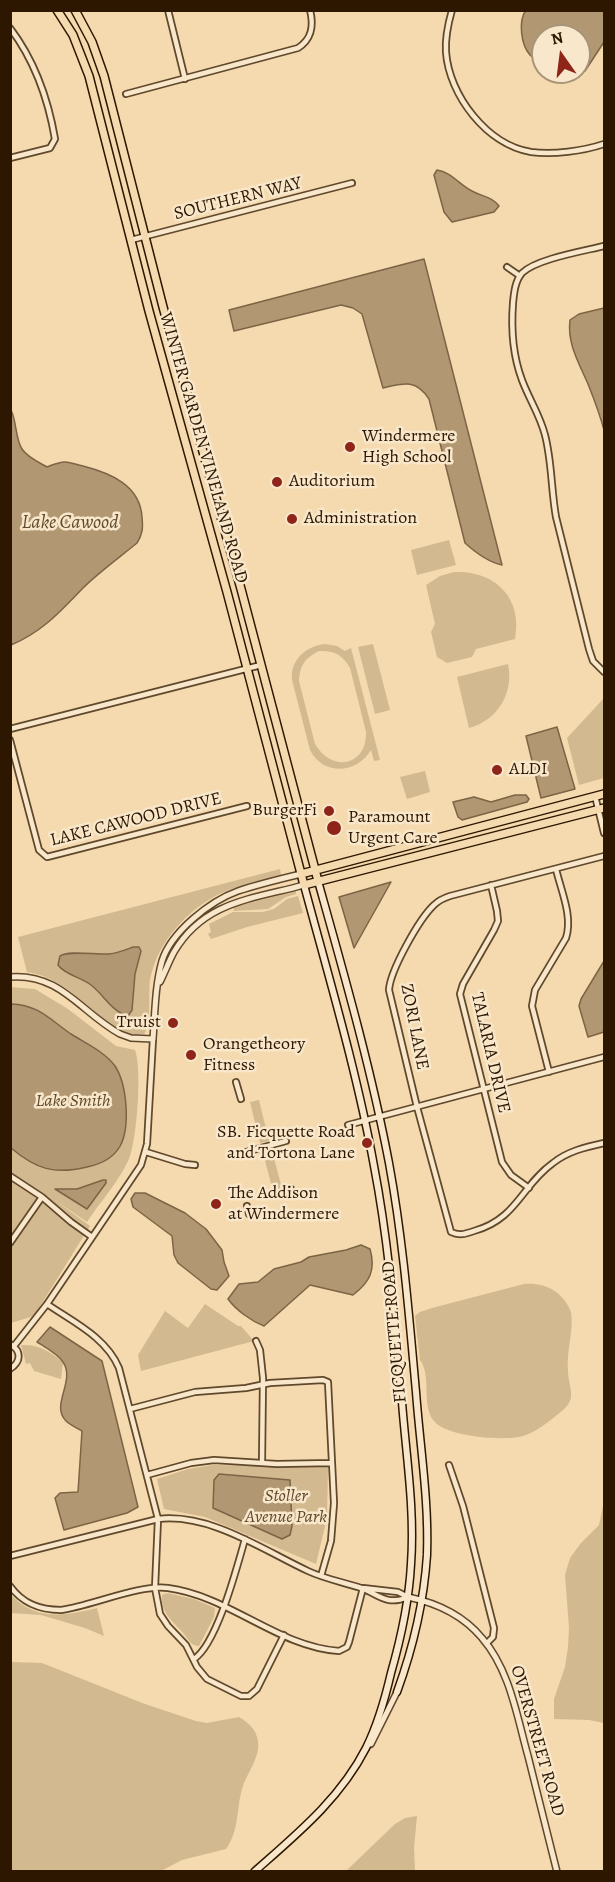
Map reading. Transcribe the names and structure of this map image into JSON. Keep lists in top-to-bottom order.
{
  "streets": {
    "main road": ["WINTER GARDEN VINELAND ROAD", "FICQUETTE ROAD"],
    "street": [
      "SOUTHERN WAY",
      "LAKE CAWOOD DRIVE",
      "ZORI LANE",
      "TALARIA DRIVE",
      "OVERSTREET ROAD"
    ]
  },
  "crossings": [
    ["SOUTHERN WAY", "WINTER GARDEN VINELAND ROAD"],
    ["WINTER GARDEN VINELAND ROAD", "FICQUETTE ROAD"],
    ["ZORI LANE", "TALARIA DRIVE"],
    ["FICQUETTE ROAD", "OVERSTREET ROAD"]
  ],
  "water": ["Lake Cawood"],
  "parks": ["Lake Smith", "Stoller Avenue Park"],
  "places": [
    "Windermere High School",
    "Auditorium",
    "Administration",
    "ALDI",
    "BurgerFi",
    "Paramount Urgent Care",
    "Truist",
    "Orangetheory Fitness",
    "SB. Ficquette Road and Tortona Lane",
    "The Addison at Windermere"
  ],
  "north": "top"
}
